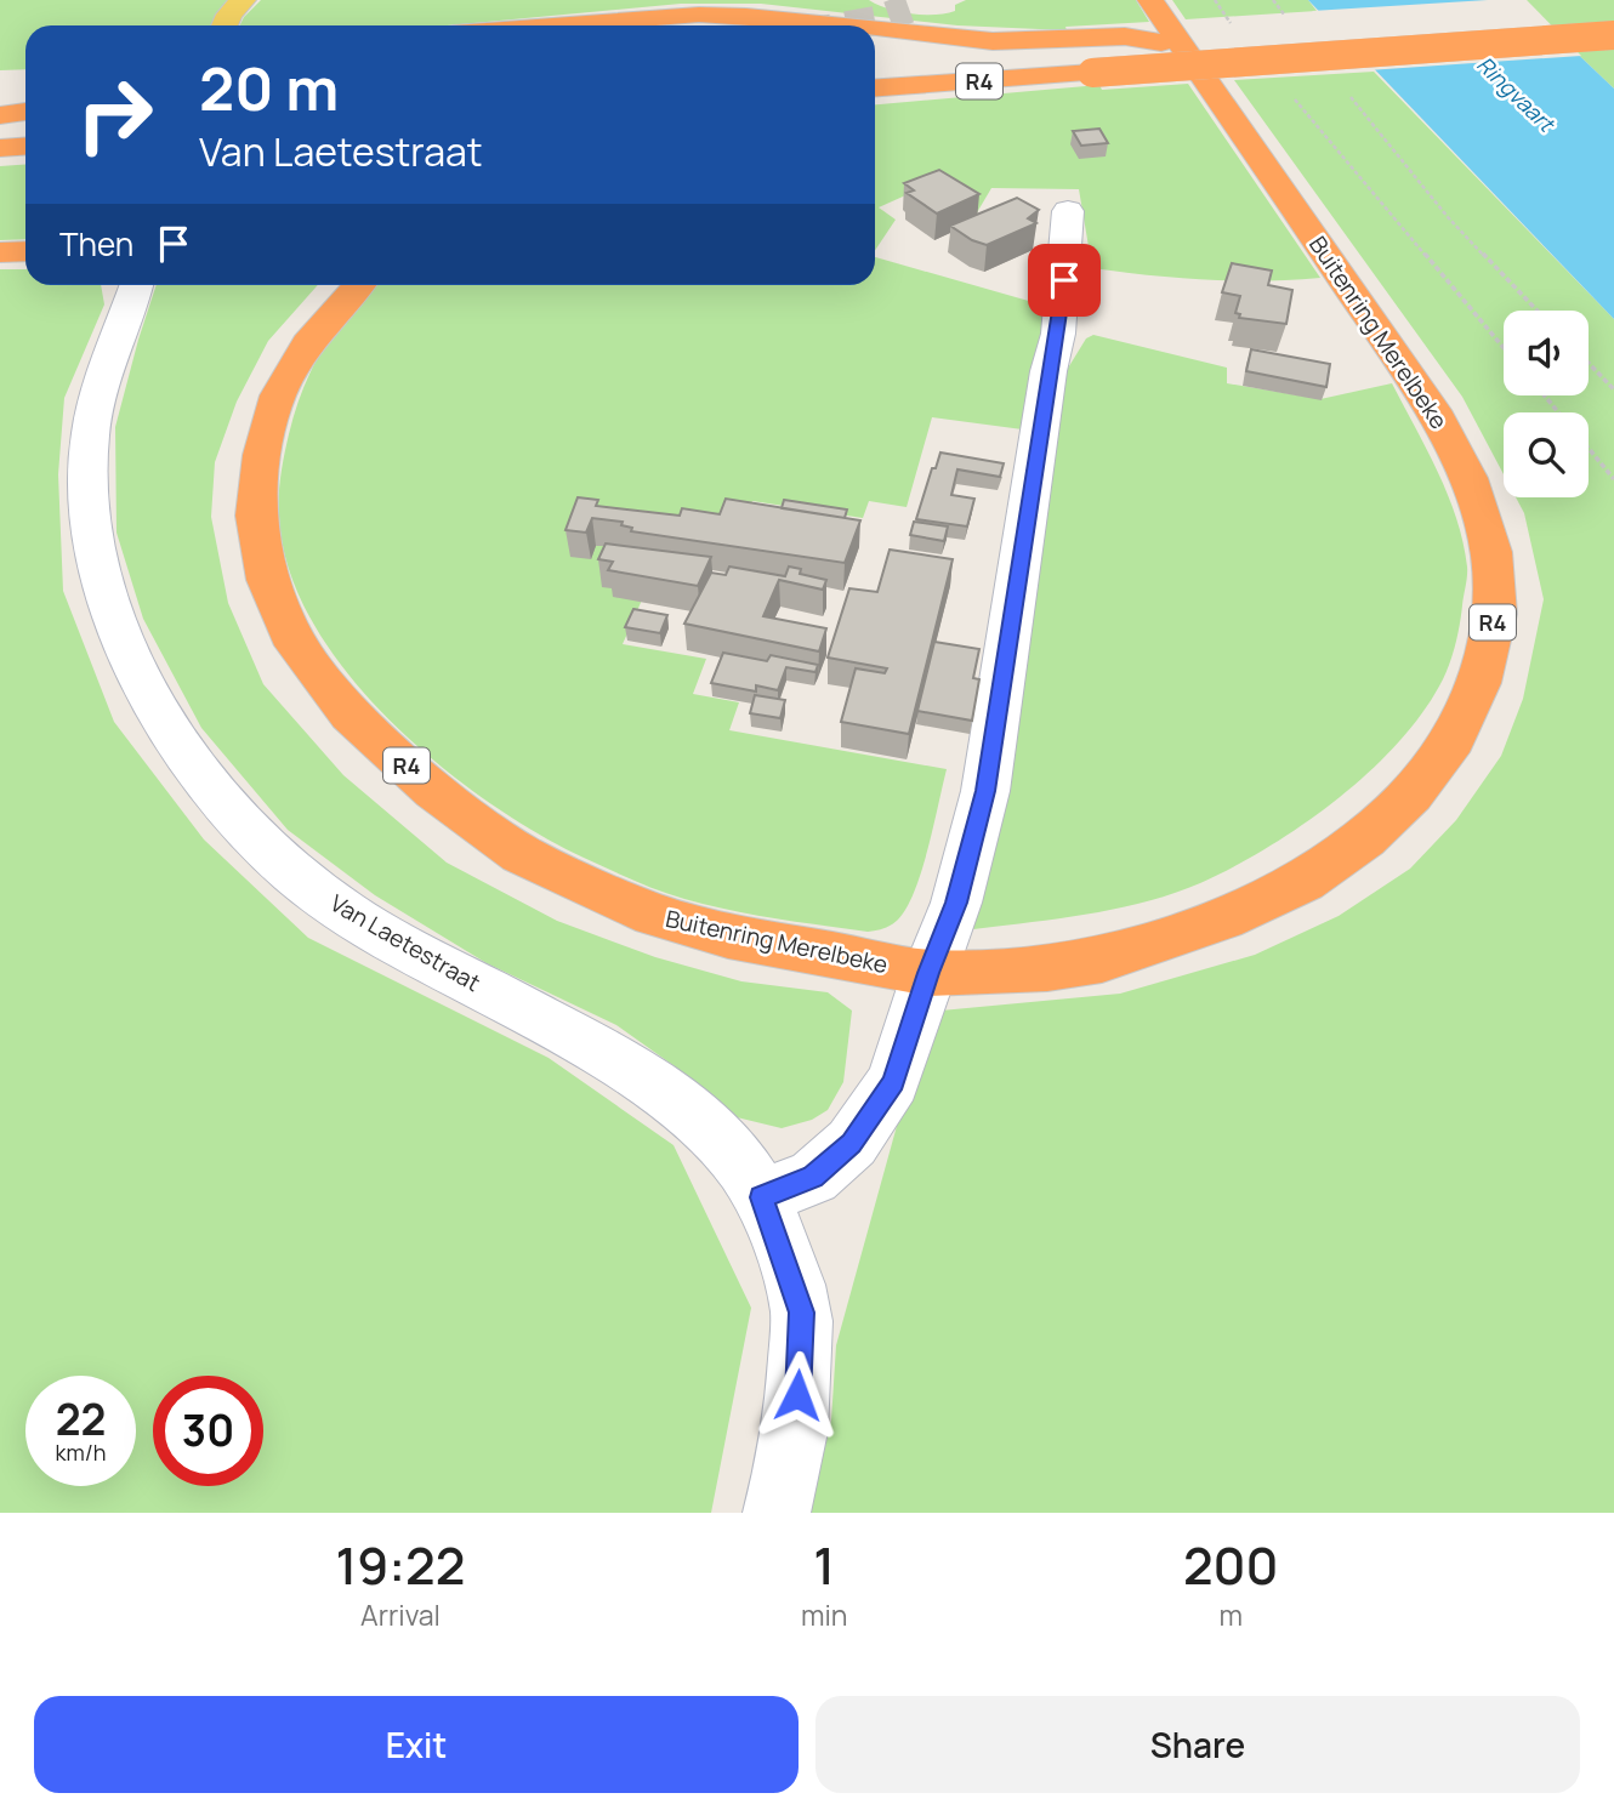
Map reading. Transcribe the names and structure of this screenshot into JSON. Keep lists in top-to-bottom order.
{
  "streets": {
    "highway": ["R4", "Buitenring Merelbeke"],
    "street": ["Van Laetestraat"]
  },
  "water": ["Ringvaart"],
  "page": {
    "turn": ["20 m", "Van Laetestraat"],
    "then": "Then",
    "speed": "22 km/h",
    "limit": "30",
    "eta": [
      "19:22",
      "Arrival",
      "1",
      "min",
      "200",
      "m"
    ],
    "buttons": ["Exit", "Share"]
  }
}
